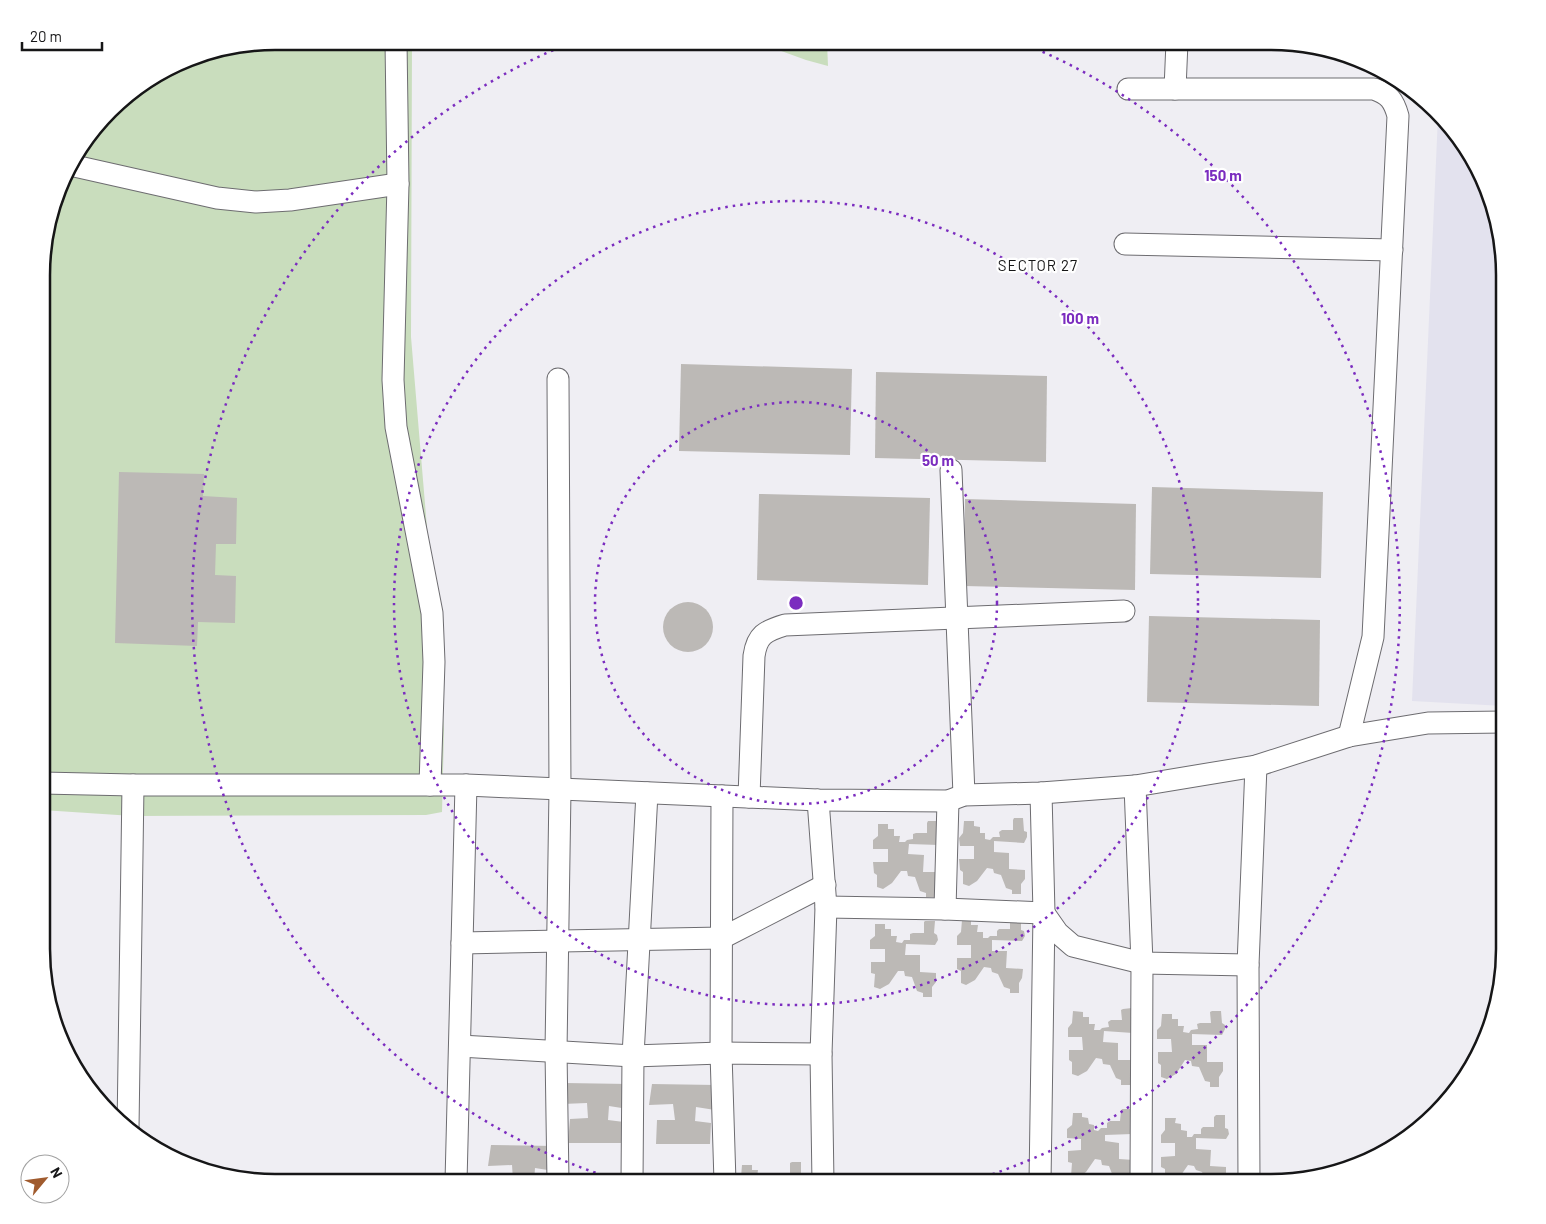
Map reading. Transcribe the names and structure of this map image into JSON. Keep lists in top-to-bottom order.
{
  "districts": ["SECTOR 27"],
  "scale_bar": "20 m",
  "north": "top right",
  "rings": ["150 m", "100 m", "50 m"]
}
